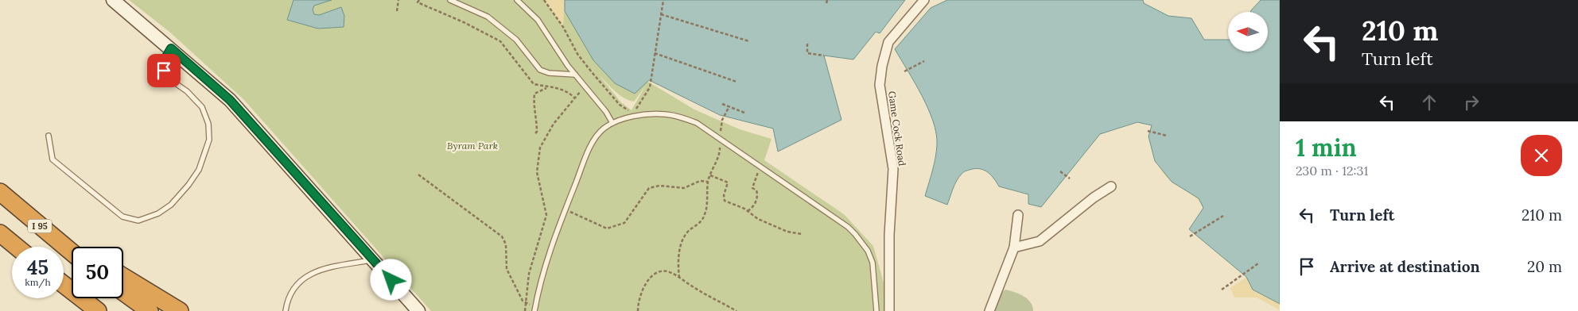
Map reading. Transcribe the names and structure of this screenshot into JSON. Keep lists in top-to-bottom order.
{
  "streets": {
    "highway": ["I 95"],
    "street": ["Game Cock Road"]
  },
  "parks": ["Byram Park"],
  "north": "left",
  "page": {
    "turn": ["210 m", "Turn left"],
    "heading": ["1 min", "230 m · 12:31"],
    "list": [
      {
        "name": "Turn left",
        "value": "210 m"
      },
      {
        "name": "Arrive at destination",
        "value": "20 m"
      }
    ],
    "speed": "45 km/h",
    "limit": "50"
  }
}
